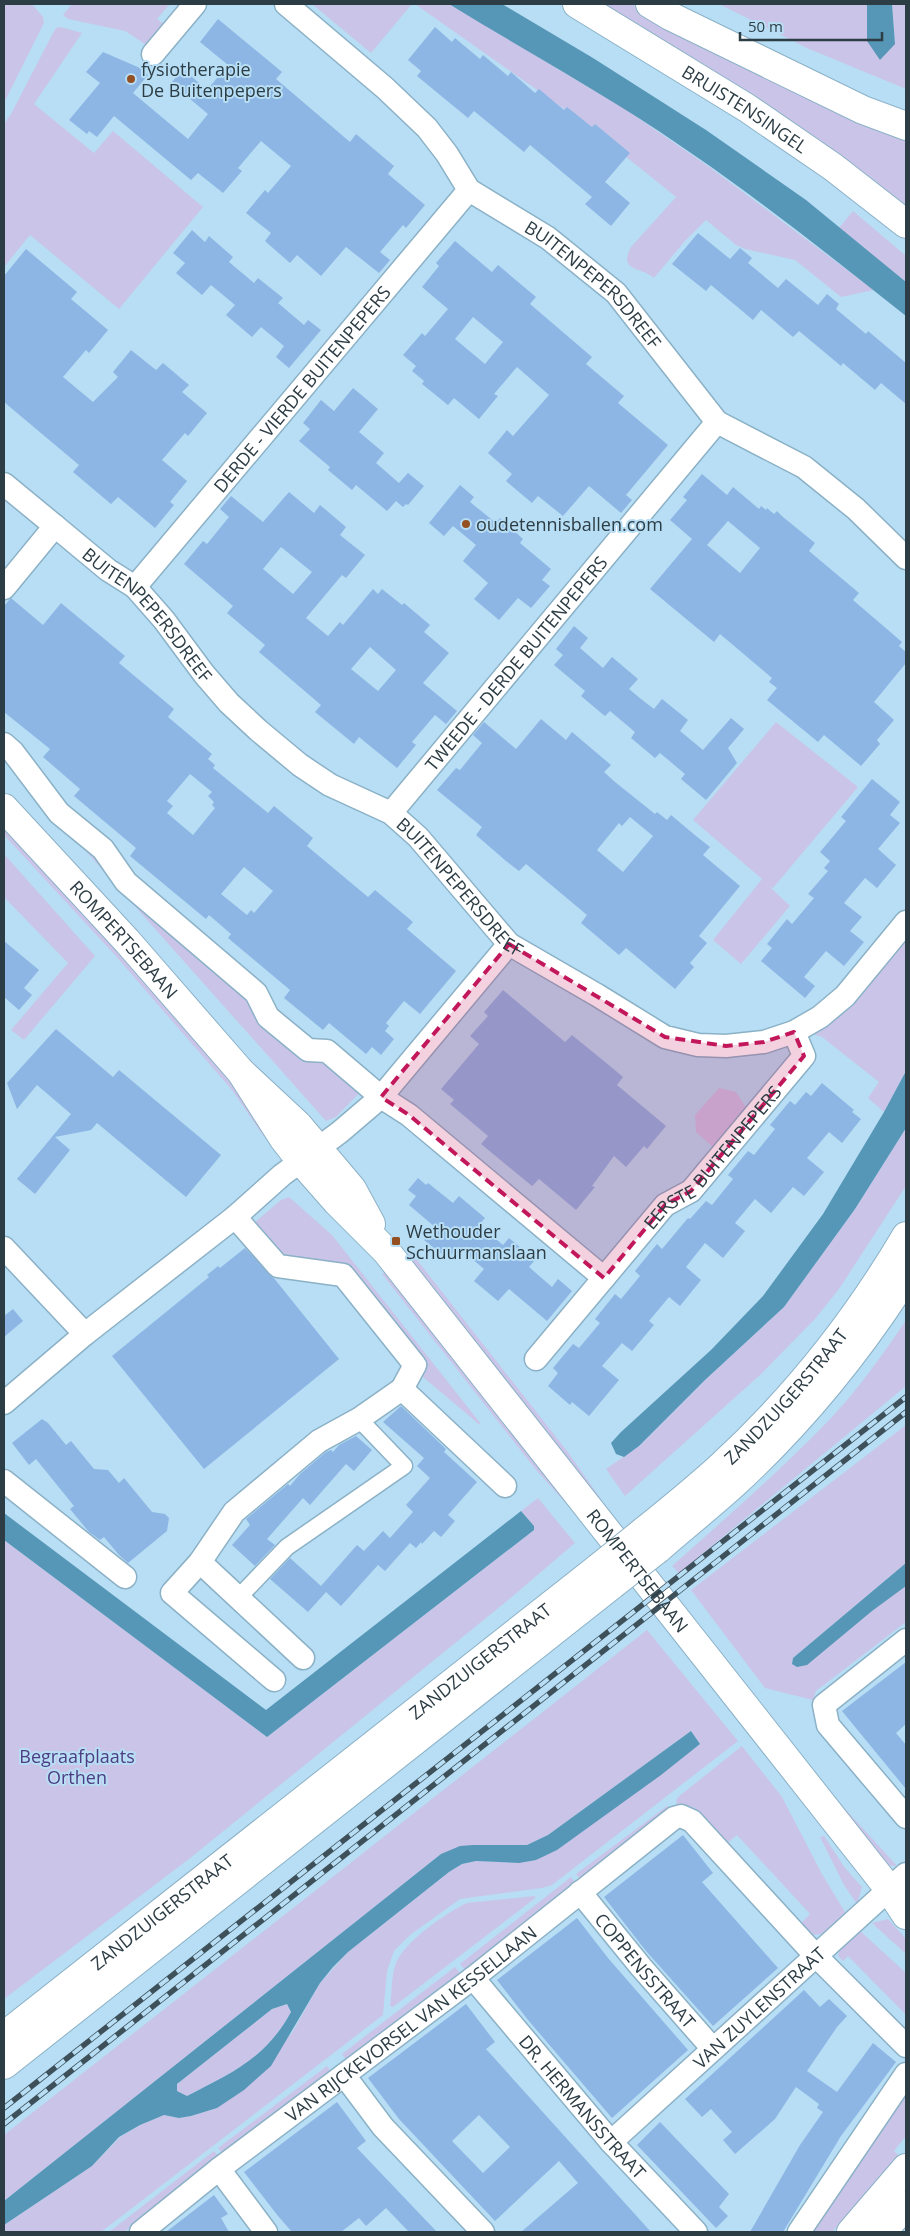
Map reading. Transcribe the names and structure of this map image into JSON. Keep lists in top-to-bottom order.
{
  "streets": {
    "main road": ["BRUISTENSINGEL", "ROMPERTSEBAAN", "ZANDZUIGERSTRAAT"],
    "street": [
      "BUITENPEPERSDREEF",
      "DERDE - VIERDE BUITENPEPERS",
      "TWEEDE - DERDE BUITENPEPERS",
      "EERSTE BUITENPEPERS",
      "COPPENSSTRAAT",
      "VAN ZUYLENSTRAAT",
      "VAN RIJCKEVORSEL VAN KESSELLAAN",
      "DR. HERMANSSTRAAT"
    ]
  },
  "crossings": [
    ["BUITENPEPERSDREEF", "DERDE - VIERDE BUITENPEPERS"],
    ["BUITENPEPERSDREEF", "TWEEDE - DERDE BUITENPEPERS"],
    ["BUITENPEPERSDREEF", "EERSTE BUITENPEPERS"],
    ["ROMPERTSEBAAN", "VAN ZUYLENSTRAAT"],
    ["COPPENSSTRAAT", "VAN ZUYLENSTRAAT"],
    ["COPPENSSTRAAT", "VAN RIJCKEVORSEL VAN KESSELLAAN"],
    ["VAN ZUYLENSTRAAT", "VAN RIJCKEVORSEL VAN KESSELLAAN"],
    ["VAN ZUYLENSTRAAT", "DR. HERMANSSTRAAT"],
    ["VAN RIJCKEVORSEL VAN KESSELLAAN", "DR. HERMANSSTRAAT"]
  ],
  "parks": ["Begraafplaats Orthen"],
  "places": {
    "other": ["fysiotherapie De Buitenpepers", "oudetennisballen.com"],
    "transit": ["Wethouder Schuurmanslaan"]
  },
  "scale_bar": "50 m"
}
